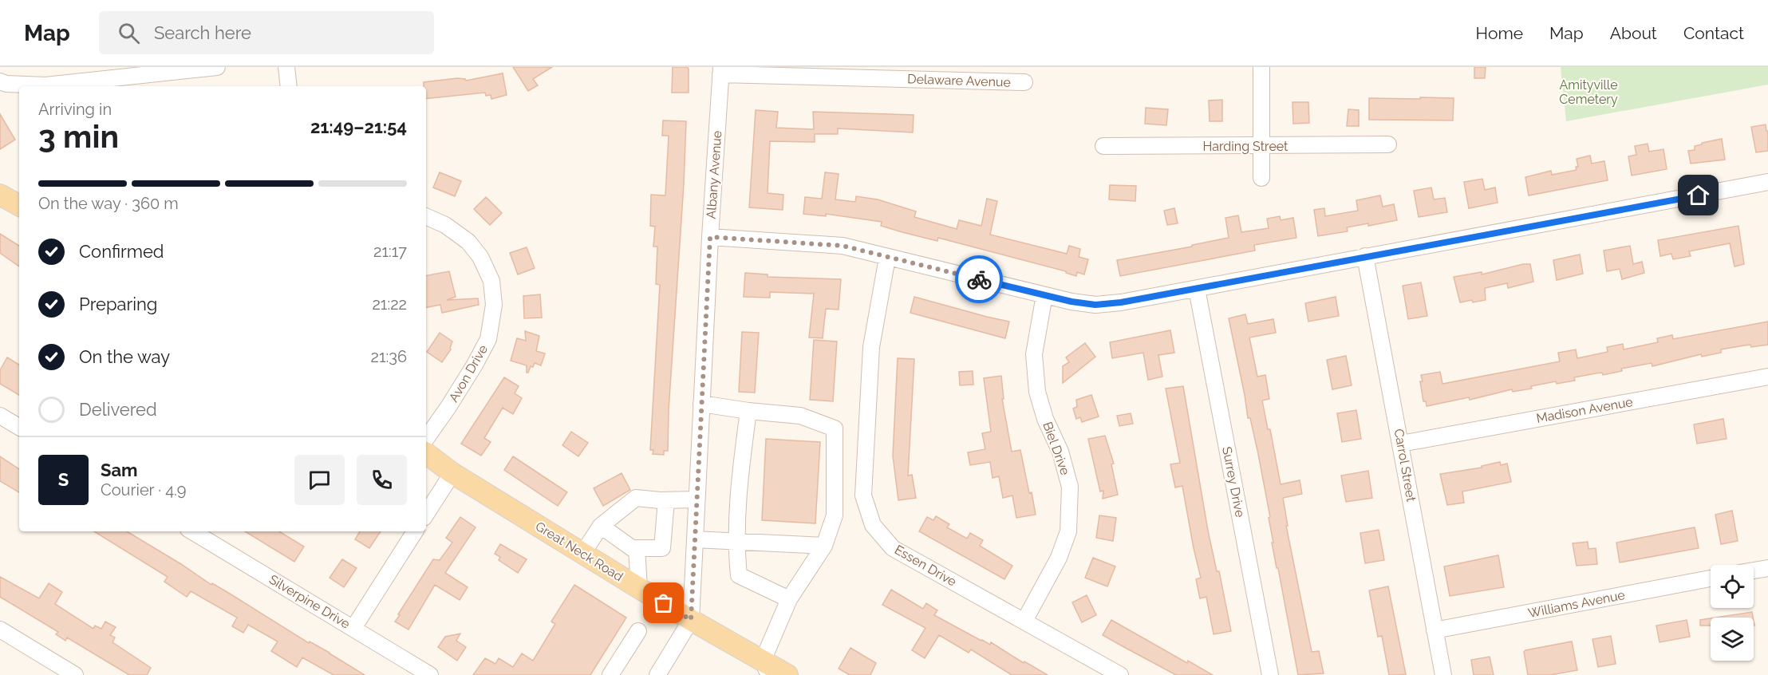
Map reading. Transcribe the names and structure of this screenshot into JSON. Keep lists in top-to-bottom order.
{
  "streets": {
    "main road": ["Great Neck Road"],
    "street": [
      "Delaware Avenue",
      "Harding Street",
      "Albany Avenue",
      "Avon Drive",
      "Madison Avenue",
      "Biel Drive",
      "Carrol Street",
      "Surrey Drive",
      "Essen Drive",
      "Silverpine Drive",
      "Williams Avenue"
    ]
  },
  "crossings": [
    ["Delaware Avenue", "Albany Avenue"],
    ["Albany Avenue", "Great Neck Road"],
    ["Madison Avenue", "Carrol Street"],
    ["Biel Drive", "Essen Drive"],
    ["Carrol Street", "Williams Avenue"]
  ],
  "parks": ["Amityville Cemetery"],
  "page": {
    "header": "Map",
    "search": "Search here",
    "nav": [
      "Home",
      "Map",
      "About",
      "Contact"
    ],
    "heading": ["3 min", "Arriving in", "21:49–21:54"],
    "panel": ["Sam", "Courier · 4.9"],
    "bar": "On the way · 360 m",
    "list": [
      ["Confirmed", "21:17"],
      ["Preparing", "21:22"],
      ["On the way", "21:36"],
      "Delivered"
    ],
    "round": "S"
  }
}
